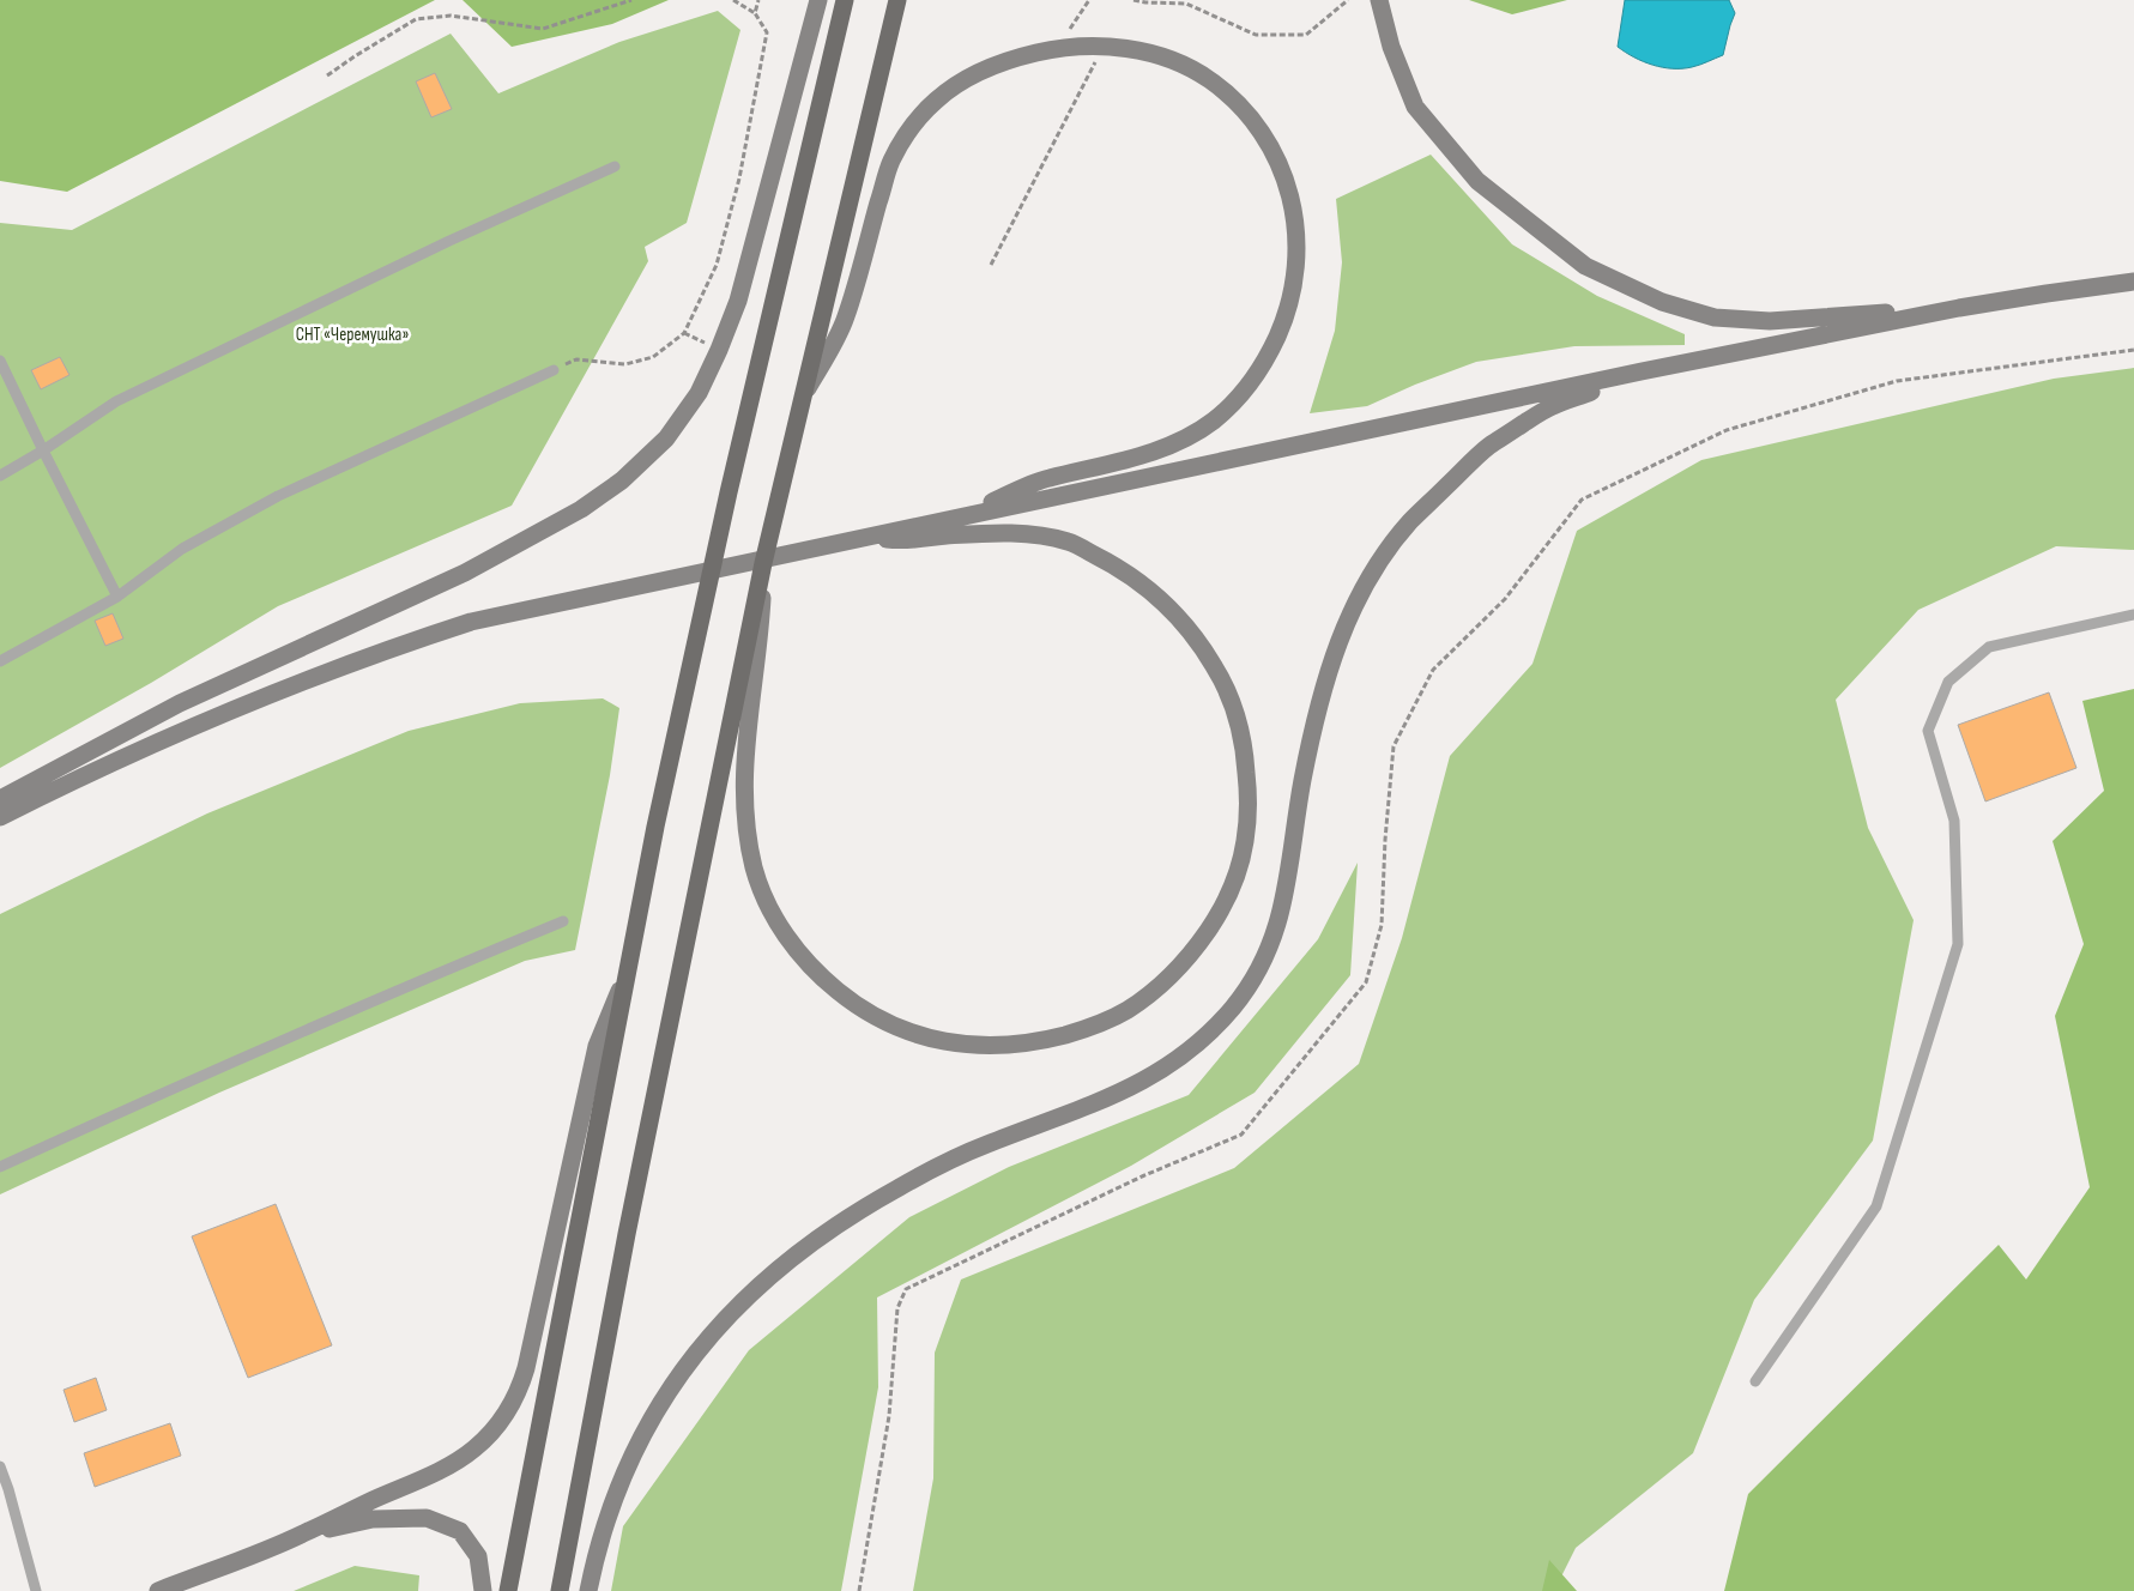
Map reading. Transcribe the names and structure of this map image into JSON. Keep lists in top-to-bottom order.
{
  "parks": ["СНТ «Черемушка»"]
}
